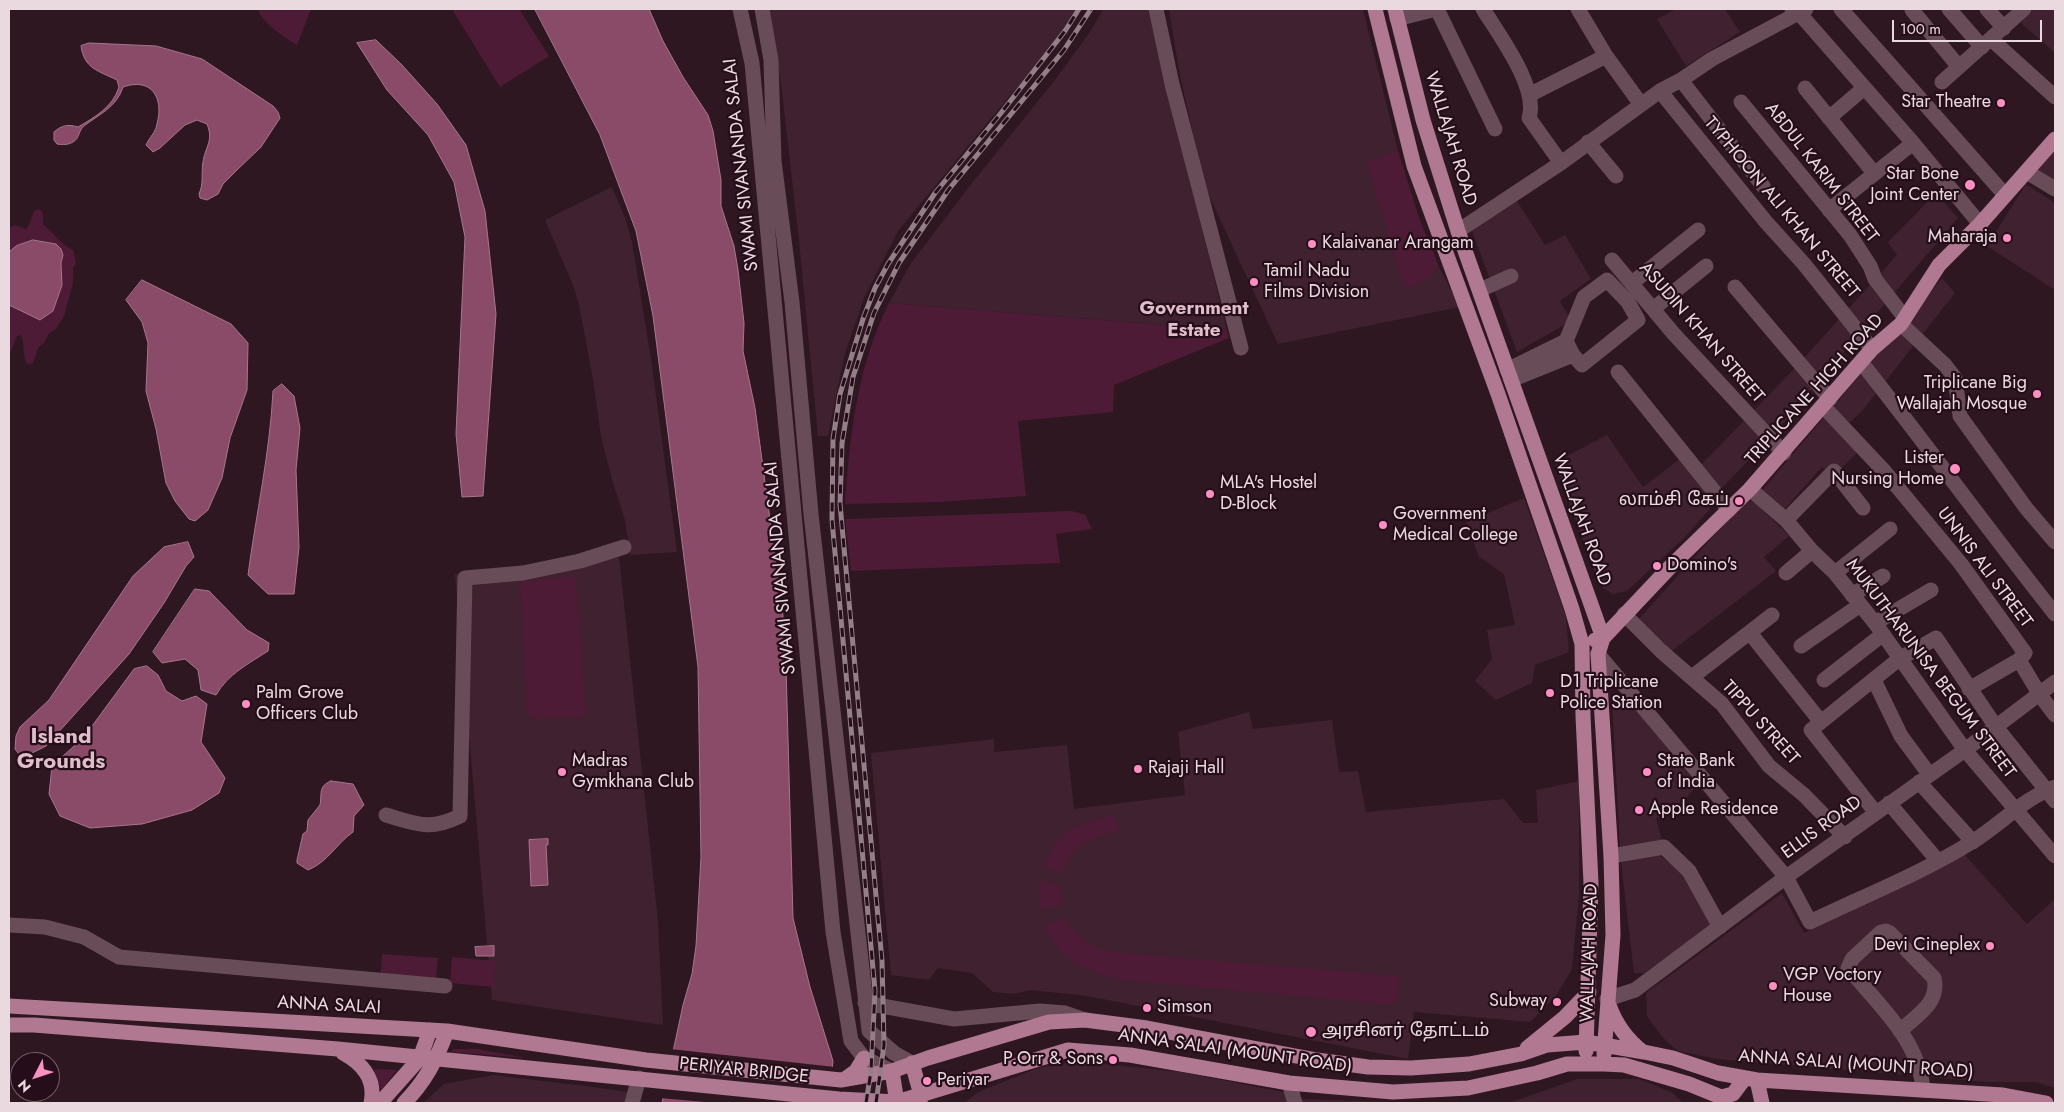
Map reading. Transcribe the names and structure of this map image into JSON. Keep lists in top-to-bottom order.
{
  "streets": {
    "main road": [
      "WALLAJAH ROAD",
      "TRIPLICANE HIGH ROAD",
      "ANNA SALAI",
      "ANNA SALAI (MOUNT ROAD)",
      "PERIYAR BRIDGE"
    ],
    "street": [
      "SWAMI SIVANANDA SALAI",
      "ABDUL KARIM STREET",
      "TYPHOON ALI KHAN STREET",
      "ASUDIN KHAN STREET",
      "UNNIS ALI STREET",
      "MUKUTHARUNISA BEGUM STREET",
      "TIPPU STREET",
      "ELLIS ROAD"
    ]
  },
  "crossings": [
    ["WALLAJAH ROAD", "TRIPLICANE HIGH ROAD"],
    ["WALLAJAH ROAD", "ELLIS ROAD"],
    ["WALLAJAH ROAD", "ANNA SALAI (MOUNT ROAD)"],
    ["SWAMI SIVANANDA SALAI", "ANNA SALAI (MOUNT ROAD)"],
    ["ABDUL KARIM STREET", "TRIPLICANE HIGH ROAD"],
    ["TYPHOON ALI KHAN STREET", "TRIPLICANE HIGH ROAD"],
    ["ASUDIN KHAN STREET", "TRIPLICANE HIGH ROAD"],
    ["TRIPLICANE HIGH ROAD", "UNNIS ALI STREET"],
    ["TRIPLICANE HIGH ROAD", "MUKUTHARUNISA BEGUM STREET"],
    ["TRIPLICANE HIGH ROAD", "TIPPU STREET"],
    ["UNNIS ALI STREET", "ELLIS ROAD"],
    ["MUKUTHARUNISA BEGUM STREET", "ELLIS ROAD"],
    ["TIPPU STREET", "ELLIS ROAD"],
    ["ANNA SALAI", "PERIYAR BRIDGE"],
    ["ANNA SALAI (MOUNT ROAD)", "PERIYAR BRIDGE"]
  ],
  "districts": ["Government Estate", "Island Grounds"],
  "places": [
    "Star Theatre",
    "Star Bone Joint Center",
    "Maharaja",
    "Kalaivanar Arangam",
    "Tamil Nadu Films Division",
    "Triplicane Big Wallajah Mosque",
    "Lister Nursing Home",
    "MLA's Hostel D-Block",
    "லாம்சி கேப்",
    "Government Medical College",
    "Domino's",
    "D1 Triplicane Police Station",
    "Palm Grove Officers Club",
    "Rajaji Hall",
    "Madras Gymkhana Club",
    "State Bank of India",
    "Apple Residence",
    "Devi Cineplex",
    "VGP Voctory House",
    "Subway",
    "Simson",
    "அரசினர் தோட்டம்",
    "P.Orr & Sons",
    "Periyar"
  ],
  "scale_bar": "100 m",
  "north": "bottom left"
}
